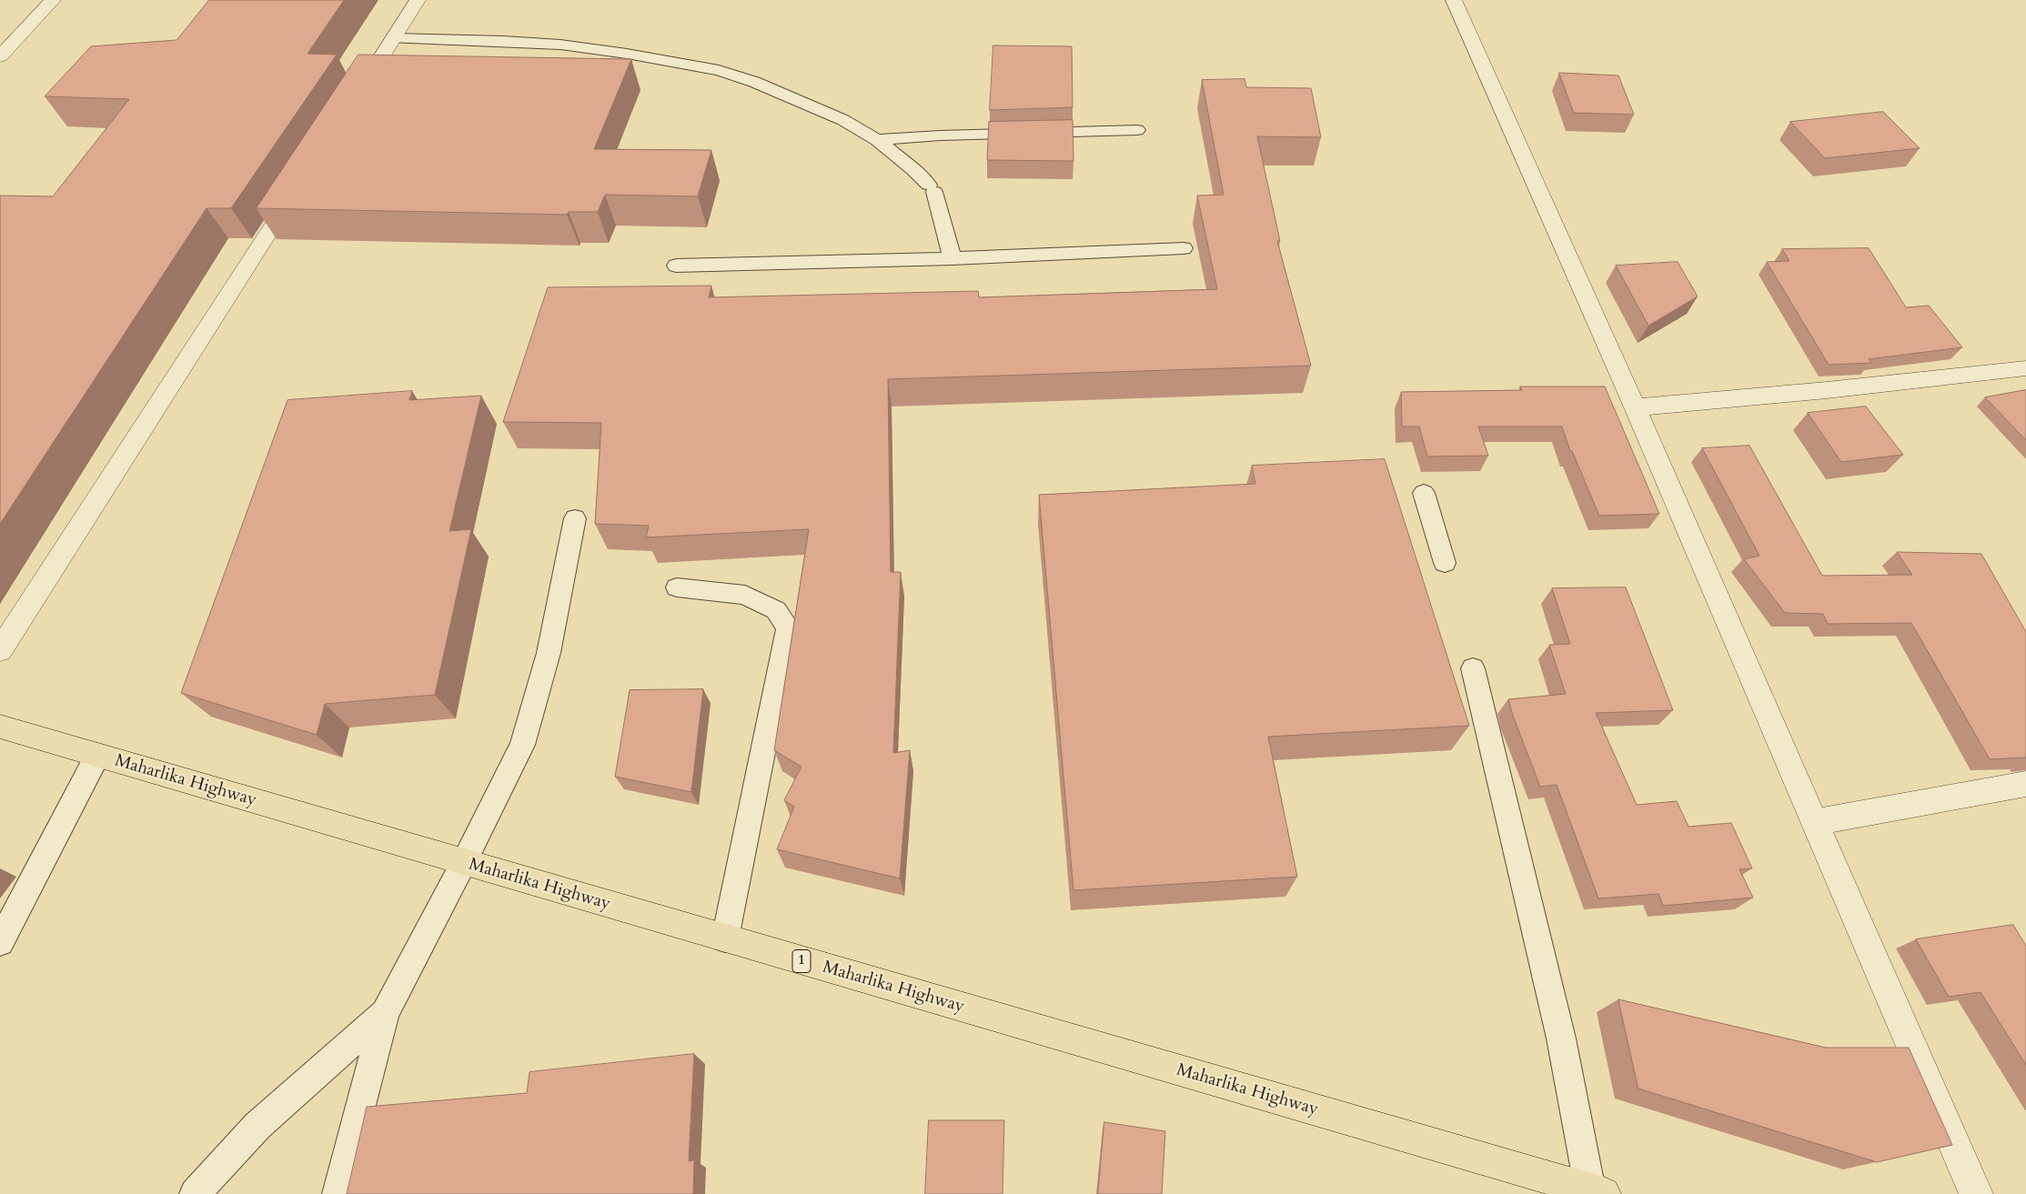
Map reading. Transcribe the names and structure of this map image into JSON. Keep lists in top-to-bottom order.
{
  "streets": {
    "main road": ["Maharlika Highway", "1"]
  }
}
